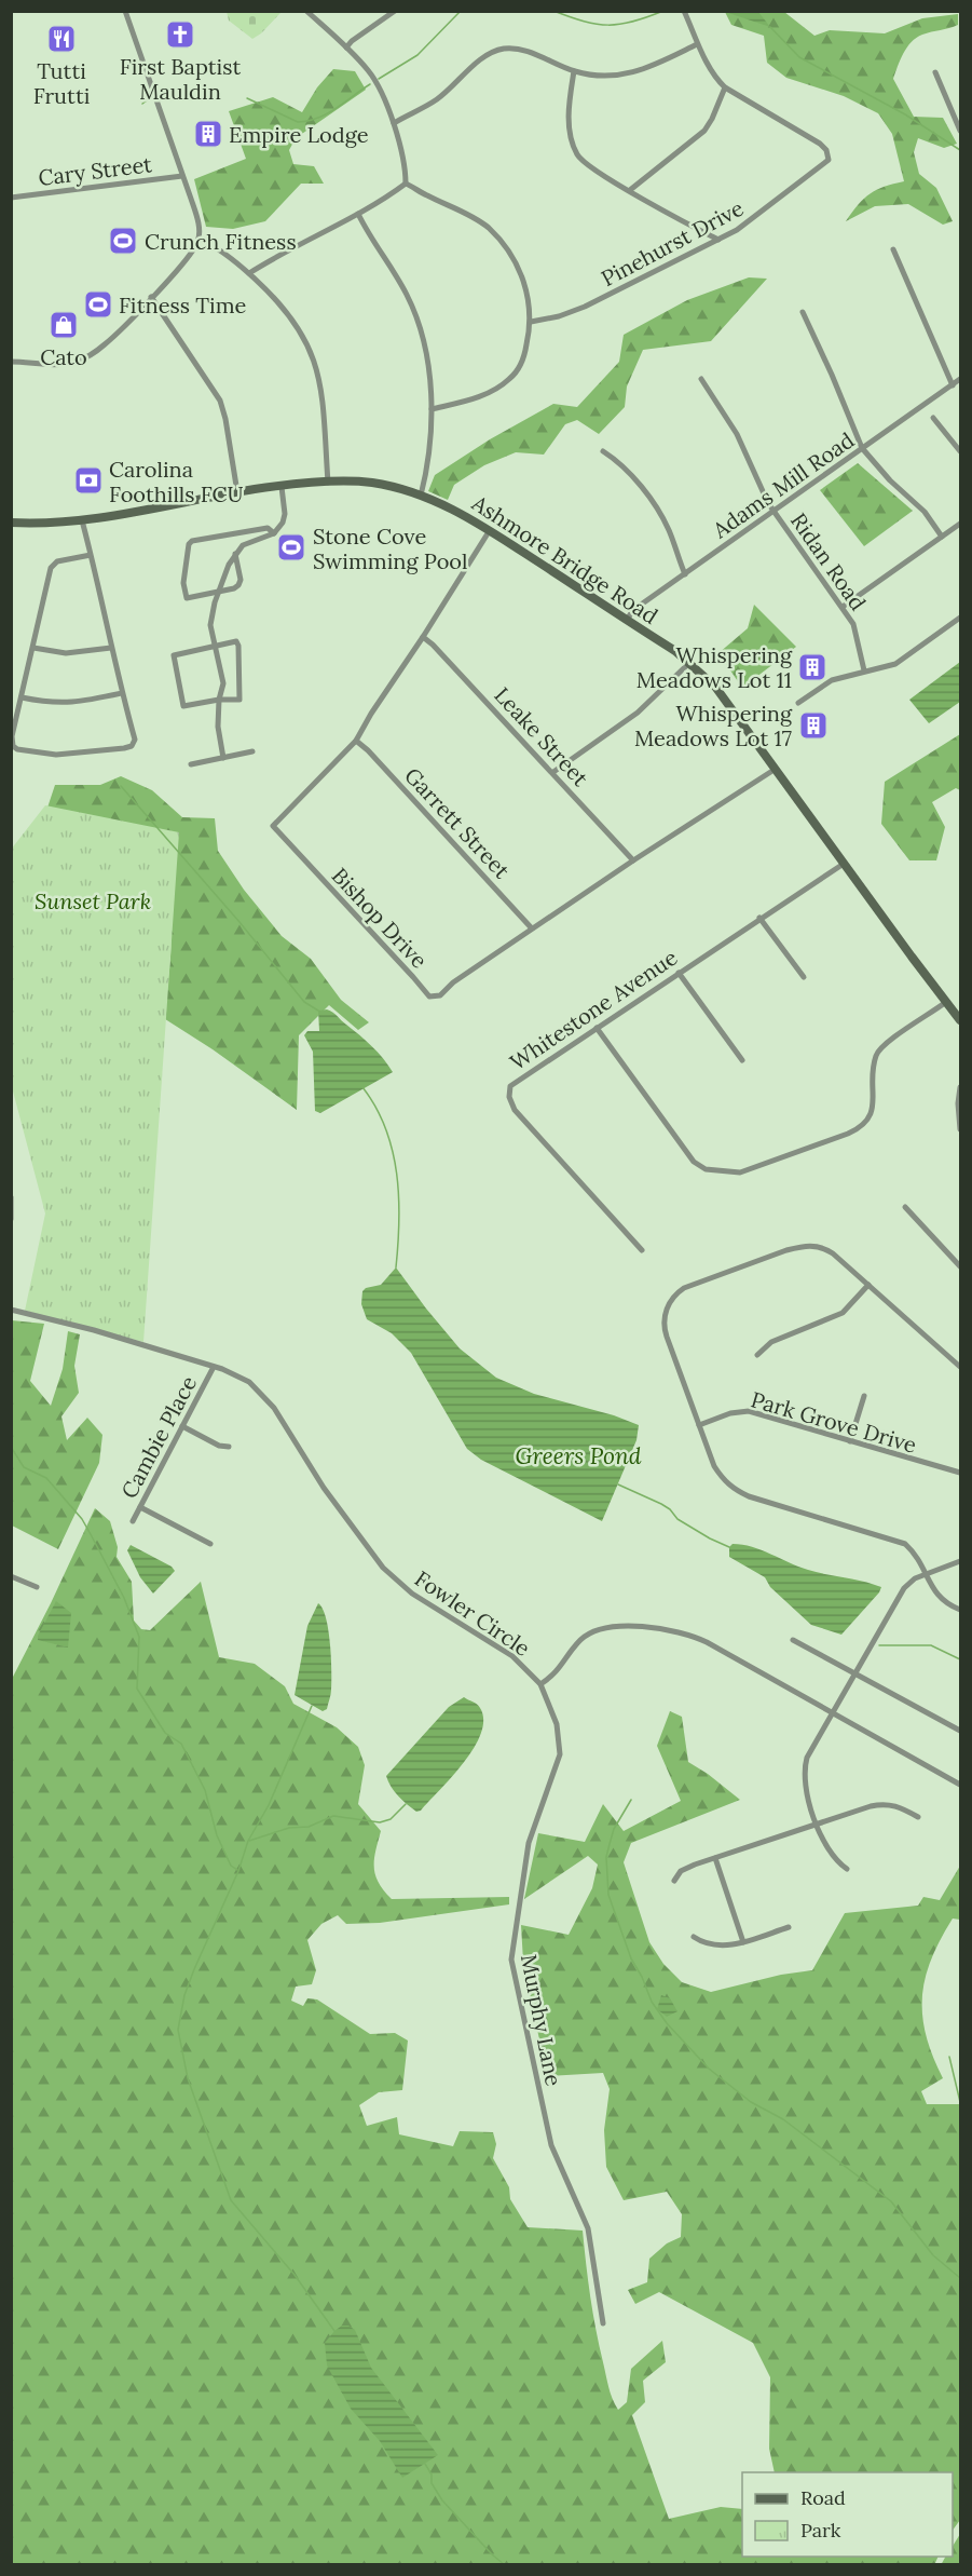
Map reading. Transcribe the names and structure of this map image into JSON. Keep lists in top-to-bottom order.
{
  "streets": {
    "main road": ["Ashmore Bridge Road"],
    "street": [
      "Cary Street",
      "Pinehurst Drive",
      "Adams Mill Road",
      "Ridan Road",
      "Leake Street",
      "Garrett Street",
      "Bishop Drive",
      "Whitestone Avenue",
      "Park Grove Drive",
      "Cambie Place",
      "Fowler Circle",
      "Murphy Lane"
    ]
  },
  "crossings": [
    ["Adams Mill Road", "Ashmore Bridge Road"],
    ["Adams Mill Road", "Ridan Road"],
    ["Ashmore Bridge Road", "Bishop Drive"],
    ["Ashmore Bridge Road", "Whitestone Avenue"],
    ["Leake Street", "Bishop Drive"],
    ["Garrett Street", "Bishop Drive"],
    ["Cambie Place", "Fowler Circle"],
    ["Fowler Circle", "Murphy Lane"]
  ],
  "water": ["Greers Pond"],
  "parks": ["Sunset Park"],
  "places": {
    "church": ["First Baptist Mauldin"],
    "restaurant": ["Tutti Frutti"],
    "building": ["Empire Lodge", "Whispering Meadows Lot 11", "Whispering Meadows Lot 17"],
    "sports": ["Crunch Fitness", "Fitness Time", "Stone Cove Swimming Pool"],
    "shop": ["Cato"],
    "bank": ["Carolina Foothills FCU"]
  },
  "legend": ["Road", "Park"]
}
